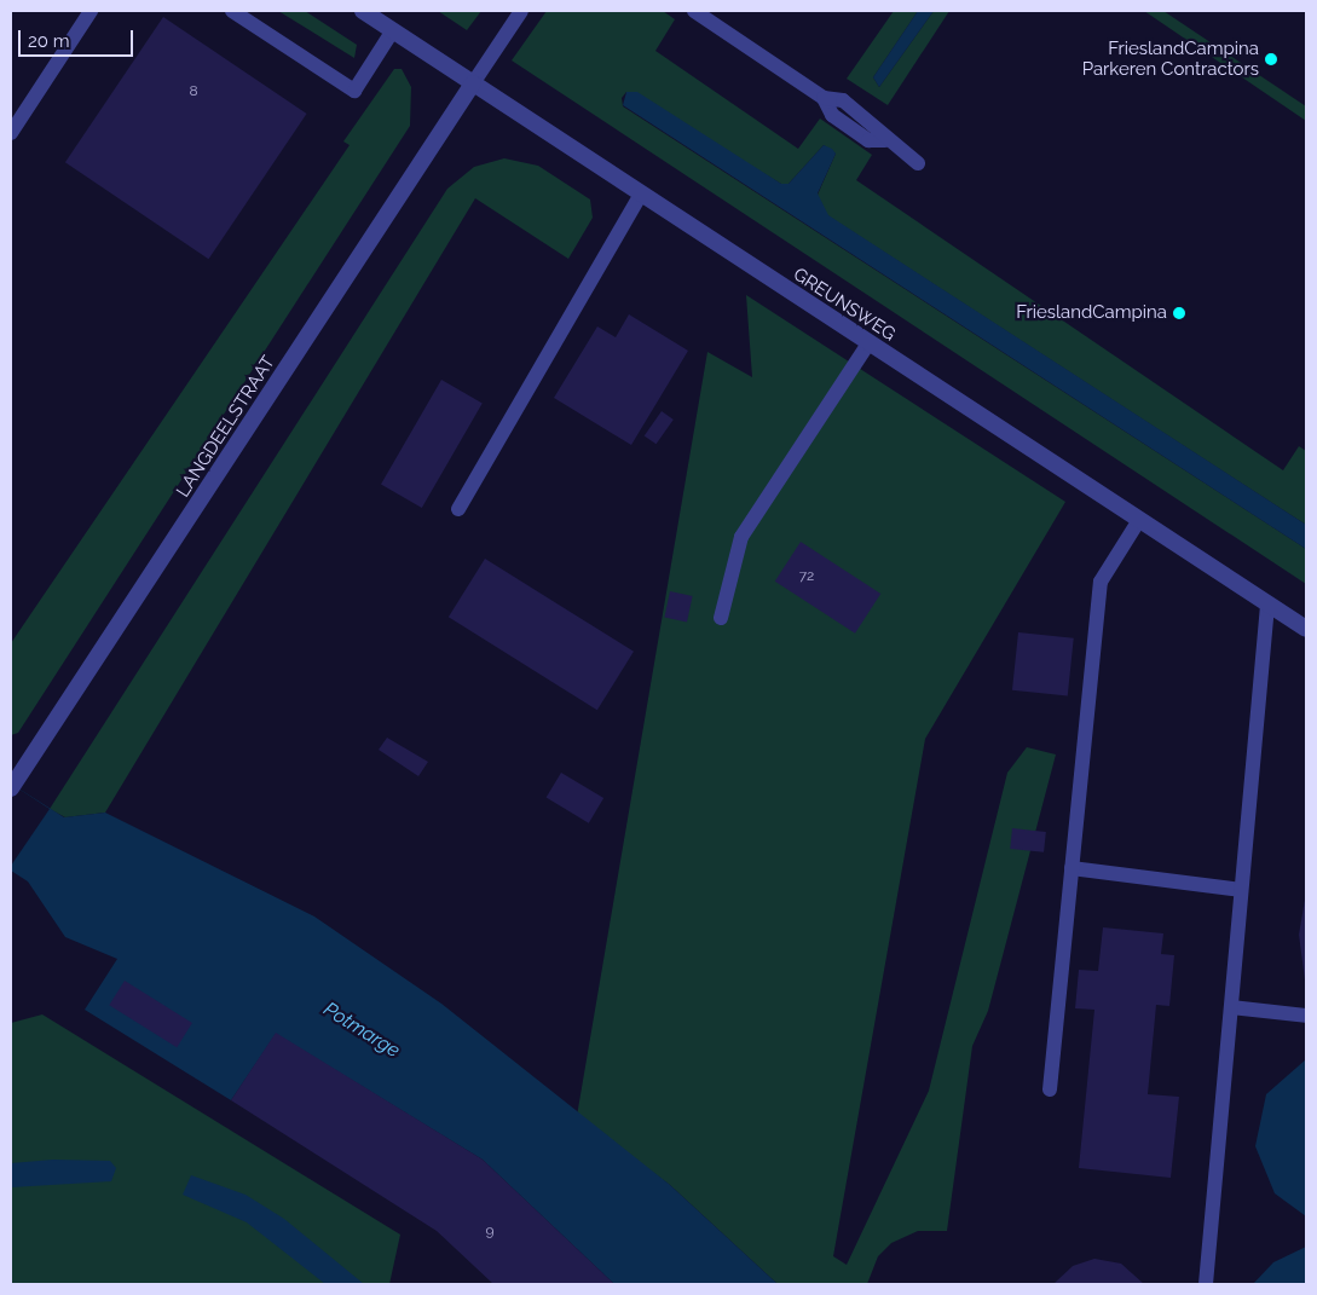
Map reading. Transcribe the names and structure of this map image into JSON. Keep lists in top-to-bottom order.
{
  "streets": {
    "street": ["GREUNSWEG", "LANGDEELSTRAAT"]
  },
  "crossings": [
    ["GREUNSWEG", "LANGDEELSTRAAT"]
  ],
  "water": ["Potmarge"],
  "places": ["FrieslandCampina Parkeren Contractors", "FrieslandCampina"],
  "house_numbers": ["8", "72", "9"],
  "scale_bar": "20 m"
}
